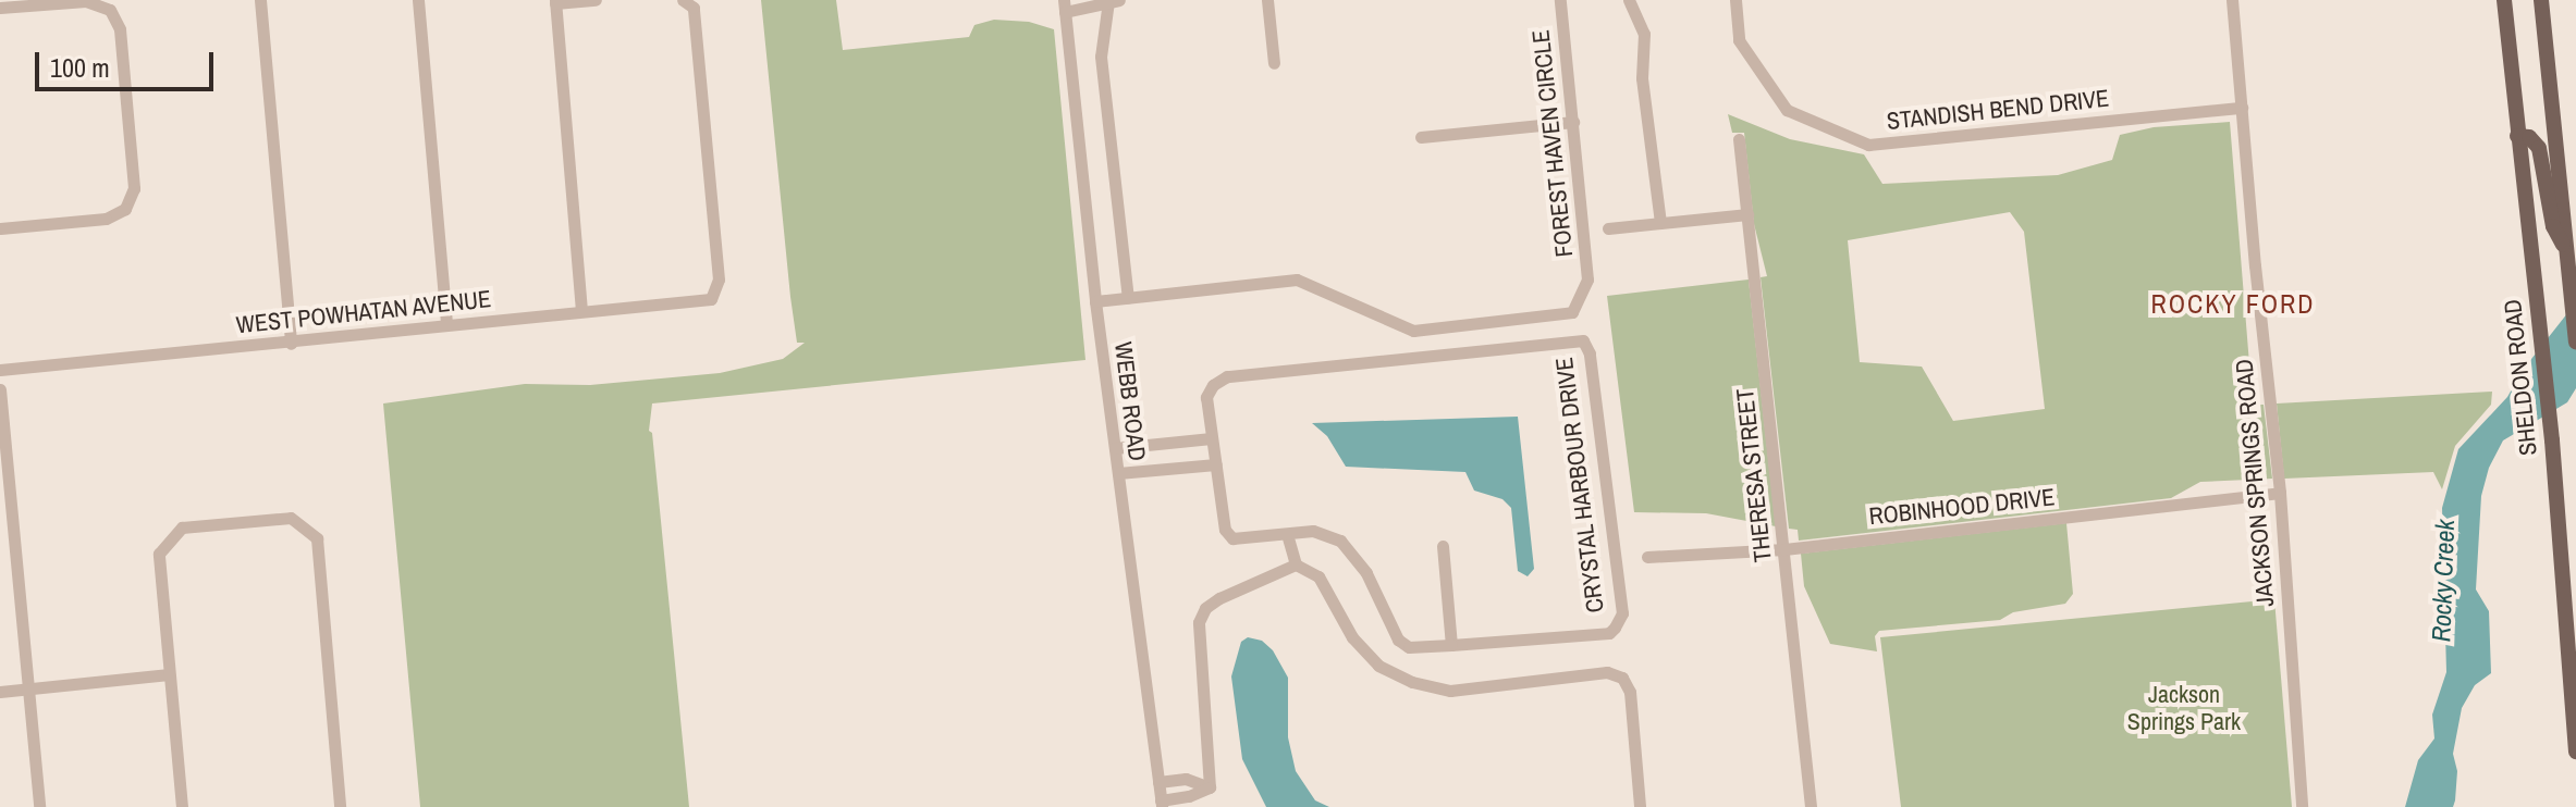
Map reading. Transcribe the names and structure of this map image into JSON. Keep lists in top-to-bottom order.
{
  "streets": {
    "main road": ["SHELDON ROAD"],
    "street": [
      "STANDISH BEND DRIVE",
      "FOREST HAVEN CIRCLE",
      "WEST POWHATAN AVENUE",
      "WEBB ROAD",
      "THERESA STREET",
      "JACKSON SPRINGS ROAD",
      "CRYSTAL HARBOUR DRIVE",
      "ROBINHOOD DRIVE"
    ]
  },
  "crossings": [
    ["STANDISH BEND DRIVE", "JACKSON SPRINGS ROAD"],
    ["FOREST HAVEN CIRCLE", "WEBB ROAD"],
    ["THERESA STREET", "ROBINHOOD DRIVE"],
    ["JACKSON SPRINGS ROAD", "ROBINHOOD DRIVE"]
  ],
  "districts": ["ROCKY FORD"],
  "water": ["Rocky Creek"],
  "parks": ["Jackson Springs Park"],
  "scale_bar": "100 m"
}
